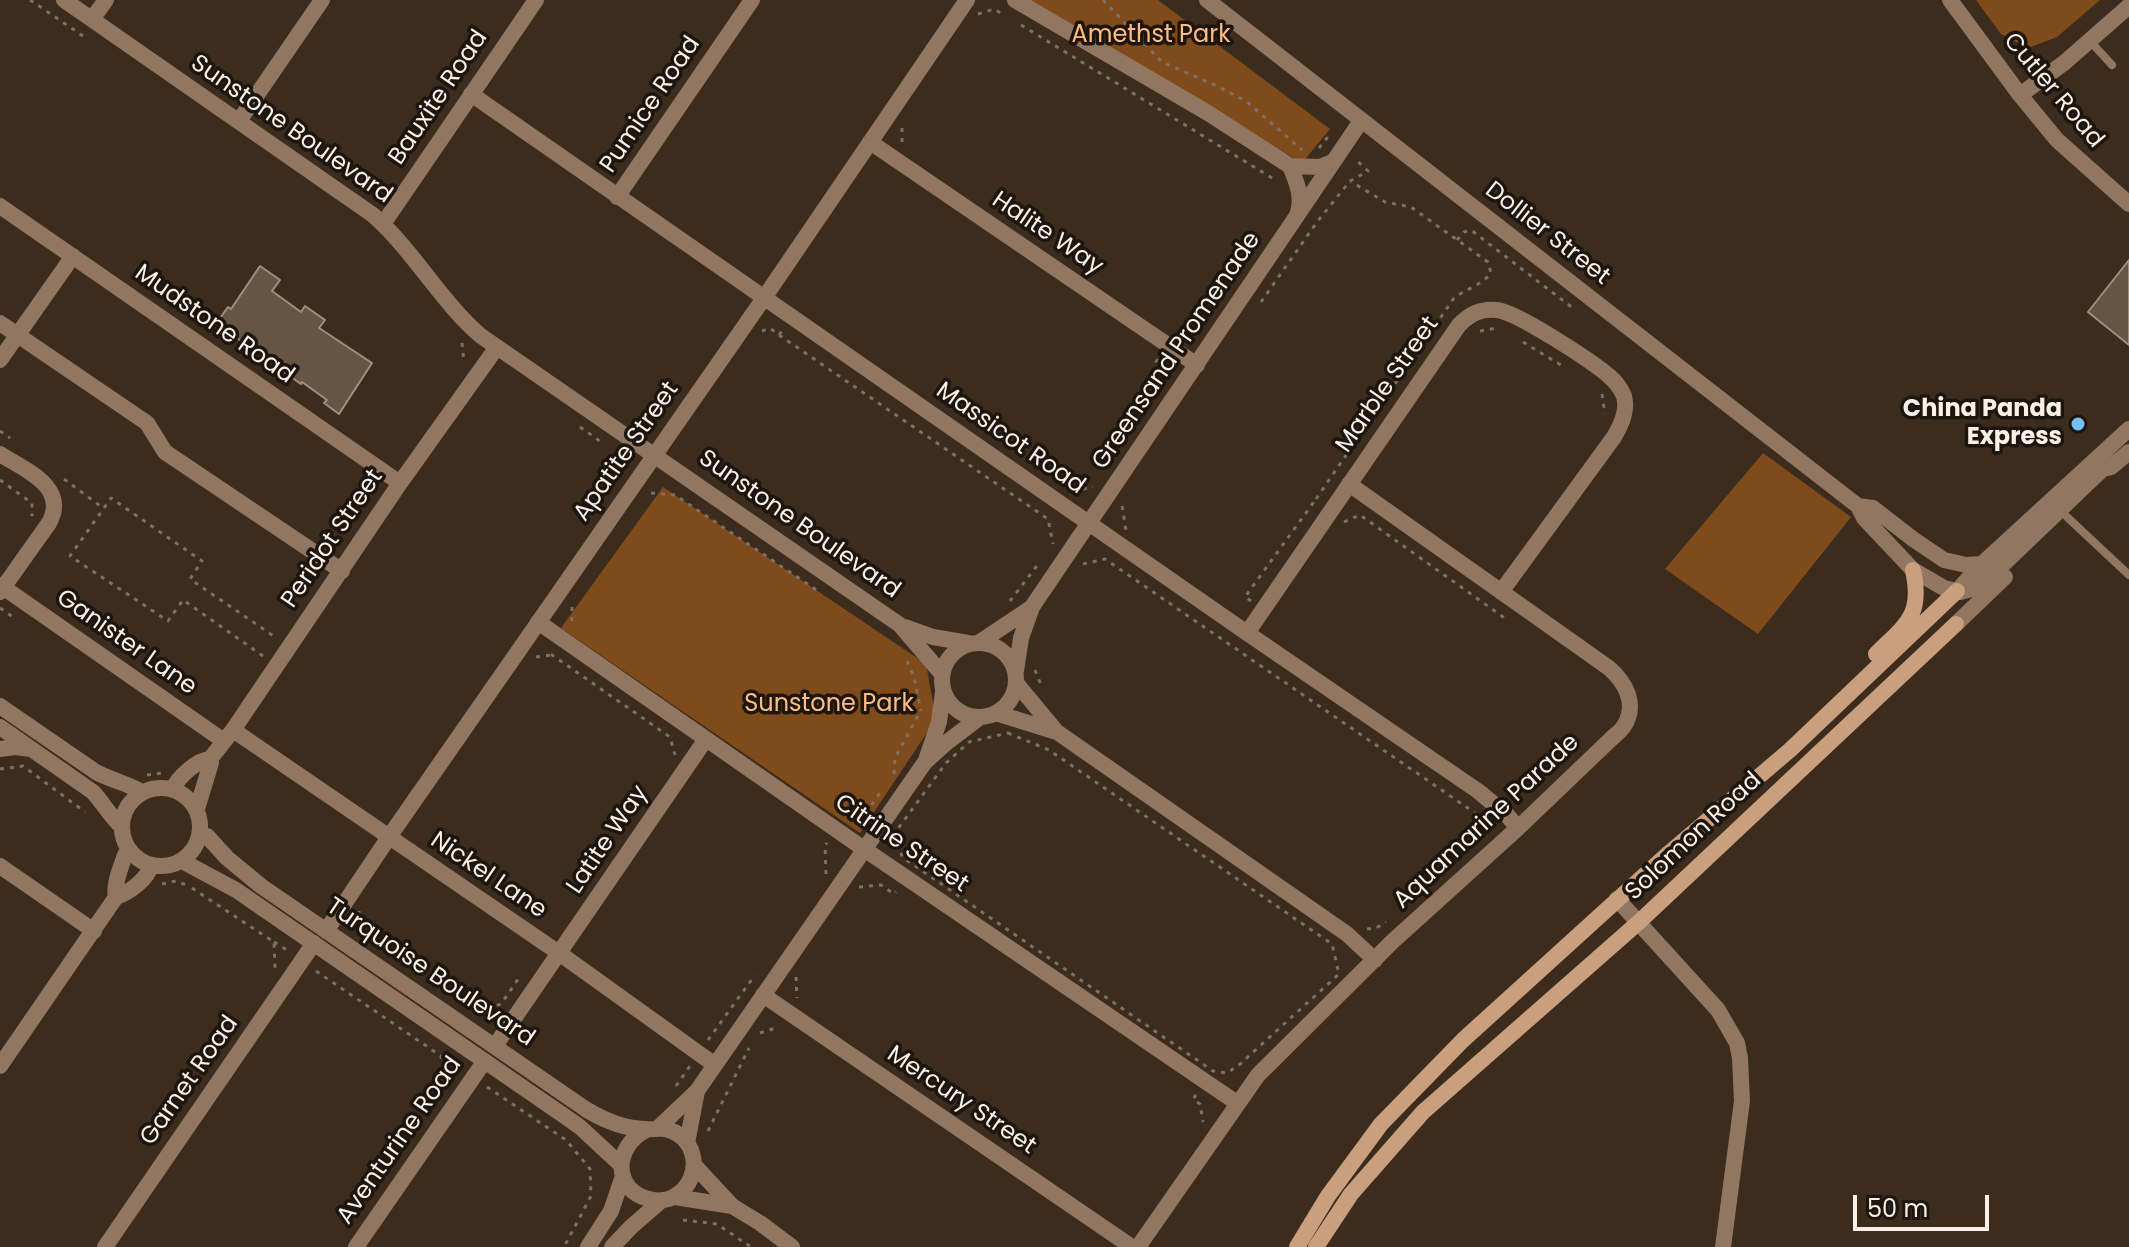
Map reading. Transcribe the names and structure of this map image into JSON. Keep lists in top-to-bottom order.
{
  "streets": {
    "main road": ["Solomon Road"],
    "street": [
      "Cutler Road",
      "Bauxite Road",
      "Pumice Road",
      "Sunstone Boulevard",
      "Halite Way",
      "Dollier Street",
      "Mudstone Road",
      "Greensand Promenade",
      "Marble Street",
      "Massicot Road",
      "Apatite Street",
      "Peridot Street",
      "Ganister Lane",
      "Aquamarine Parade",
      "Latite Way",
      "Citrine Street",
      "Nickel Lane",
      "Turquoise Boulevard",
      "Garnet Road",
      "Mercury Street",
      "Aventurine Road"
    ]
  },
  "crossings": [
    ["Bauxite Road", "Sunstone Boulevard"],
    ["Bauxite Road", "Massicot Road"],
    ["Pumice Road", "Massicot Road"],
    ["Sunstone Boulevard", "Greensand Promenade"],
    ["Sunstone Boulevard", "Apatite Street"],
    ["Sunstone Boulevard", "Peridot Street"],
    ["Halite Way", "Greensand Promenade"],
    ["Halite Way", "Apatite Street"],
    ["Dollier Street", "Greensand Promenade"],
    ["Dollier Street", "Solomon Road"],
    ["Mudstone Road", "Peridot Street"],
    ["Greensand Promenade", "Massicot Road"],
    ["Marble Street", "Massicot Road"],
    ["Marble Street", "Aquamarine Parade"],
    ["Massicot Road", "Apatite Street"],
    ["Massicot Road", "Aquamarine Parade"],
    ["Apatite Street", "Citrine Street"],
    ["Apatite Street", "Nickel Lane"],
    ["Apatite Street", "Turquoise Boulevard"],
    ["Apatite Street", "Garnet Road"],
    ["Peridot Street", "Ganister Lane"],
    ["Peridot Street", "Nickel Lane"],
    ["Peridot Street", "Turquoise Boulevard"],
    ["Ganister Lane", "Nickel Lane"],
    ["Aquamarine Parade", "Citrine Street"],
    ["Aquamarine Parade", "Mercury Street"],
    ["Latite Way", "Citrine Street"],
    ["Latite Way", "Nickel Lane"],
    ["Latite Way", "Turquoise Boulevard"],
    ["Turquoise Boulevard", "Garnet Road"],
    ["Turquoise Boulevard", "Aventurine Road"]
  ],
  "parks": ["Amethst Park", "Sunstone Park"],
  "places": ["China Panda Express"],
  "scale_bar": "50 m"
}
